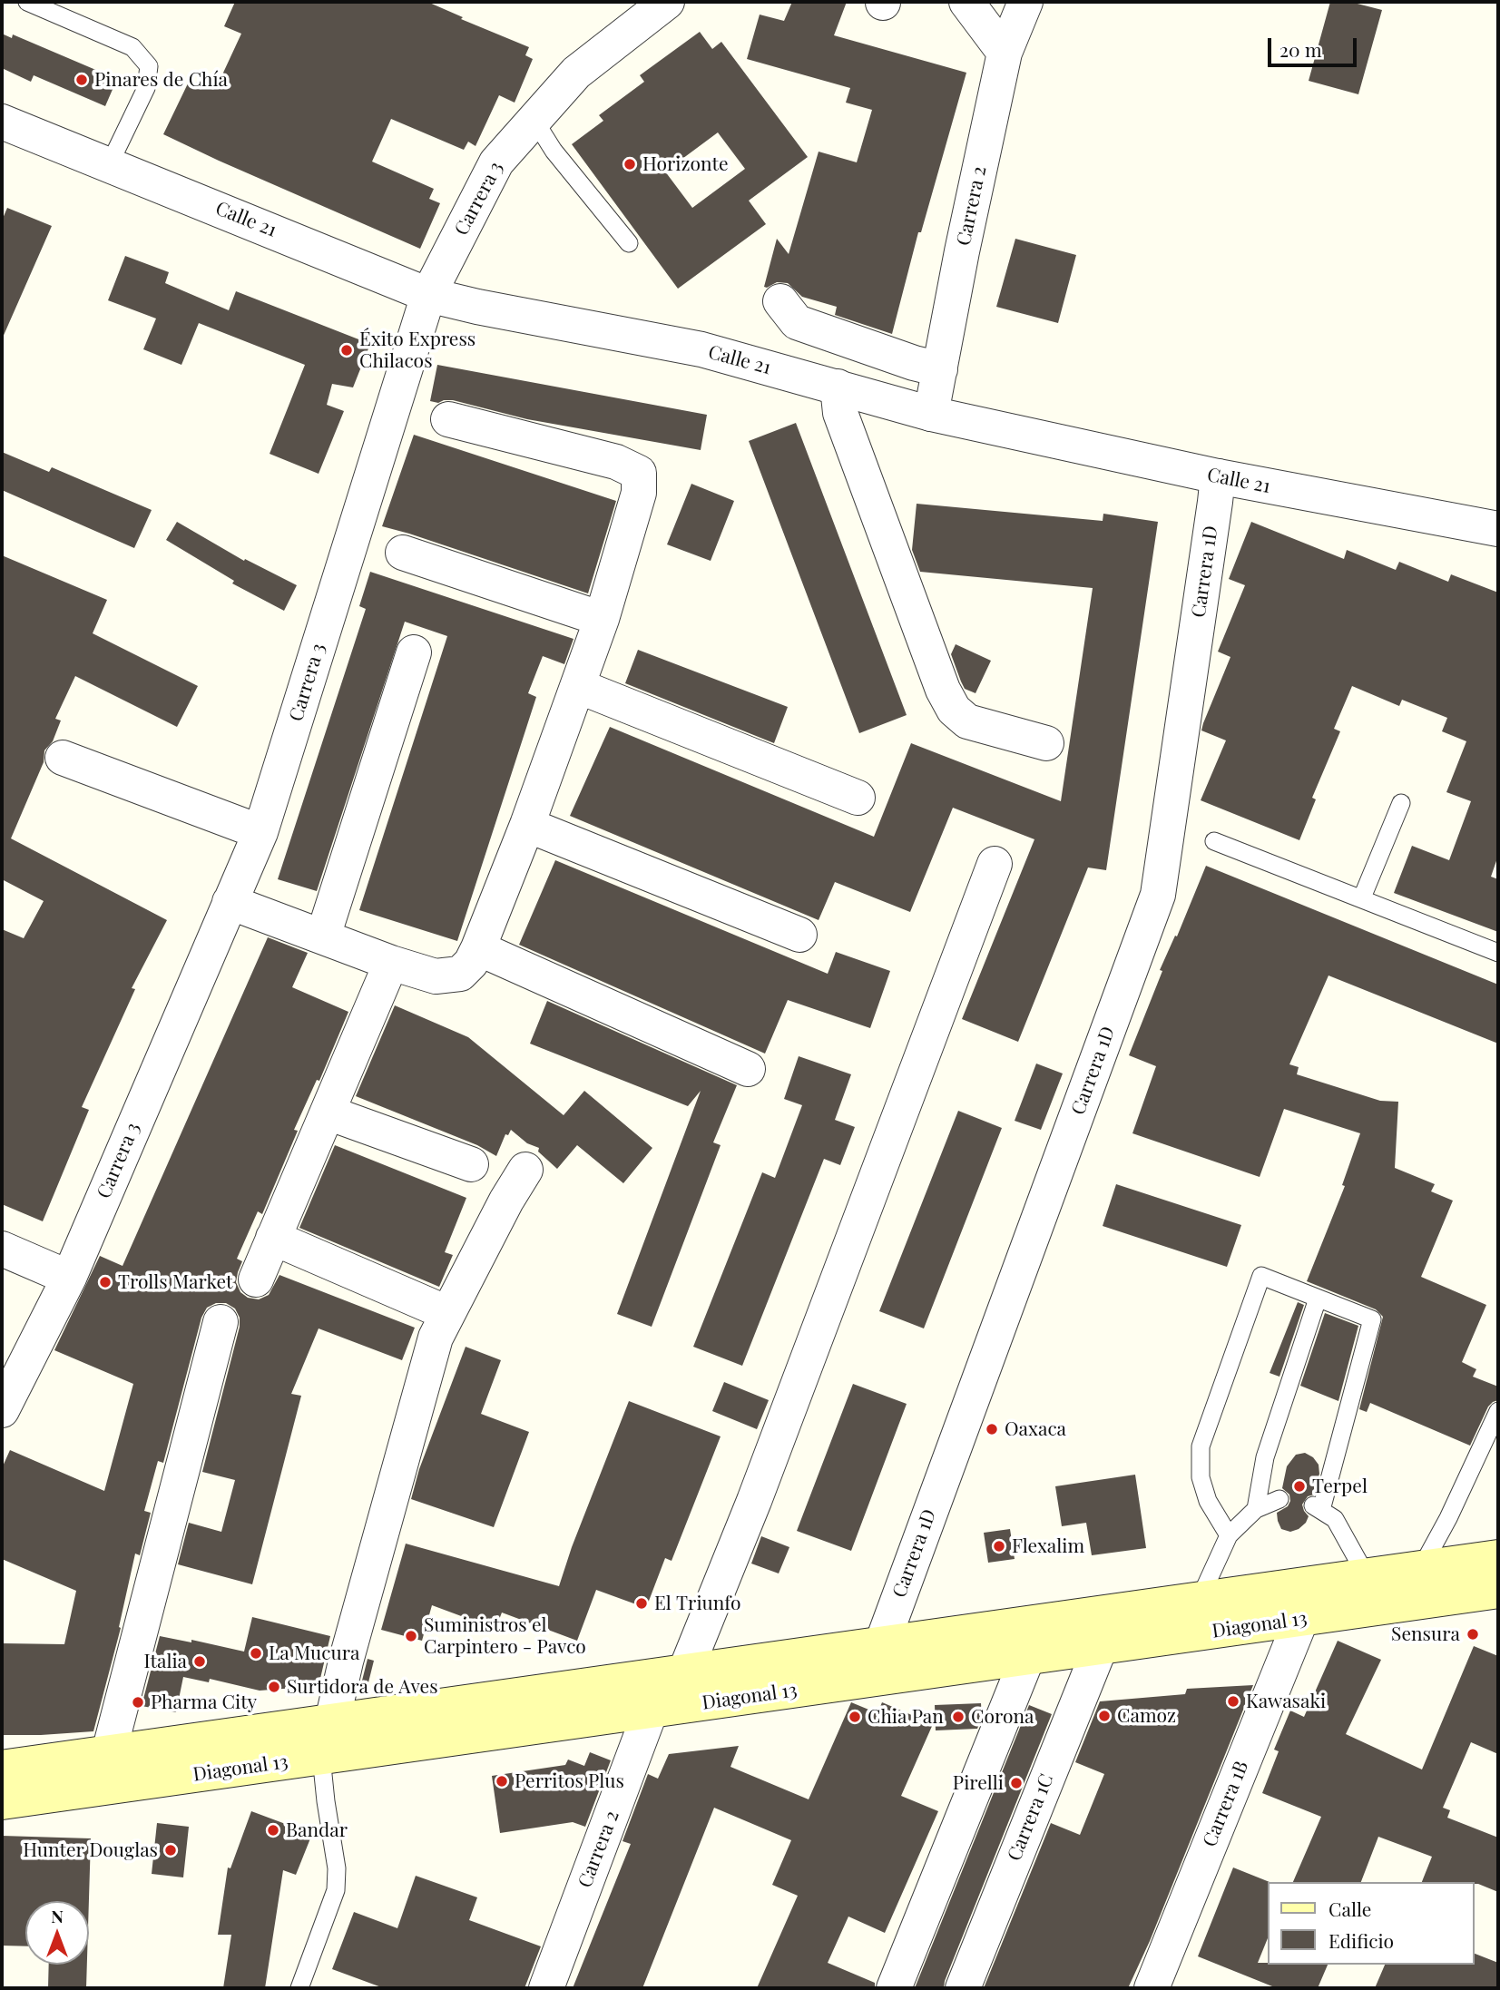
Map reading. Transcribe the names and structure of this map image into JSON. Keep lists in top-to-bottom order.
{
  "streets": {
    "main road": ["Diagonal 13"],
    "street": [
      "Carrera 3",
      "Carrera 2",
      "Calle 21",
      "Carrera 1D",
      "Carrera 1B",
      "Carrera 1C"
    ]
  },
  "crossings": [
    ["Carrera 3", "Calle 21"],
    ["Carrera 2", "Calle 21"],
    ["Carrera 2", "Diagonal 13"],
    ["Calle 21", "Carrera 1D"],
    ["Carrera 1D", "Diagonal 13"],
    ["Diagonal 13", "Carrera 1B"],
    ["Diagonal 13", "Carrera 1C"]
  ],
  "places": [
    "Pinares de Chía",
    "Horizonte",
    "Éxito Express Chilacos",
    "Trolls Market",
    "Oaxaca",
    "Terpel",
    "Flexalim",
    "El Triunfo",
    "Sensura",
    "Suministros el Carpintero - Pavco",
    "La Mucura",
    "Italia",
    "Surtidora de Aves",
    "Kawasaki",
    "Pharma City",
    "Camoz",
    "Chia Pan",
    "Corona",
    "Perritos Plus",
    "Pirelli",
    "Bandar",
    "Hunter Douglas"
  ],
  "legend": ["Calle", "Edificio"],
  "scale_bar": "20 m",
  "north": "top"
}
